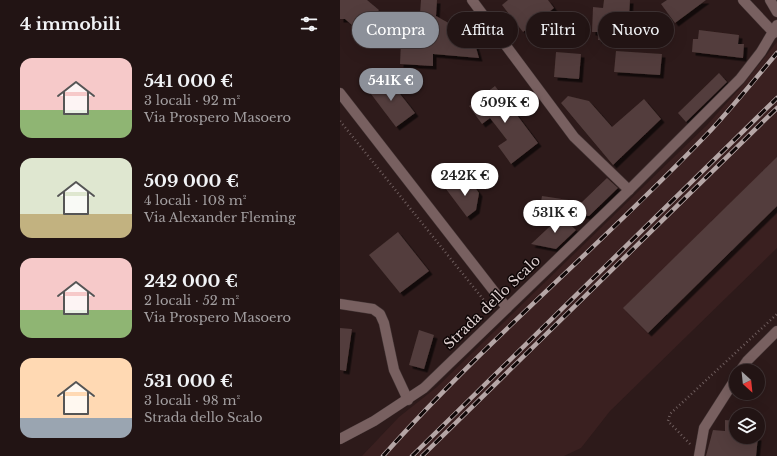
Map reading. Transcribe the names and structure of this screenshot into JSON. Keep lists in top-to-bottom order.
{
  "streets": {
    "street": ["Strada dello Scalo"]
  },
  "north": "bottom right",
  "page": {
    "heading": "4 immobili",
    "chip": [
      "Compra",
      "Affitta",
      "Filtri",
      "Nuovo"
    ],
    "list": [
      {
        "name": "541 000 €",
        "note": "3 locali · 92 m² · Via Prospero Masoero"
      },
      {
        "name": "509 000 €",
        "note": "4 locali · 108 m² · Via Alexander Fleming"
      },
      {
        "name": "242 000 €",
        "note": "2 locali · 52 m² · Via Prospero Masoero"
      },
      {
        "name": "531 000 €",
        "note": "3 locali · 98 m² · Strada dello Scalo"
      }
    ],
    "price": [
      "541K €",
      "509K €",
      "242K €",
      "531K €"
    ]
  }
}
